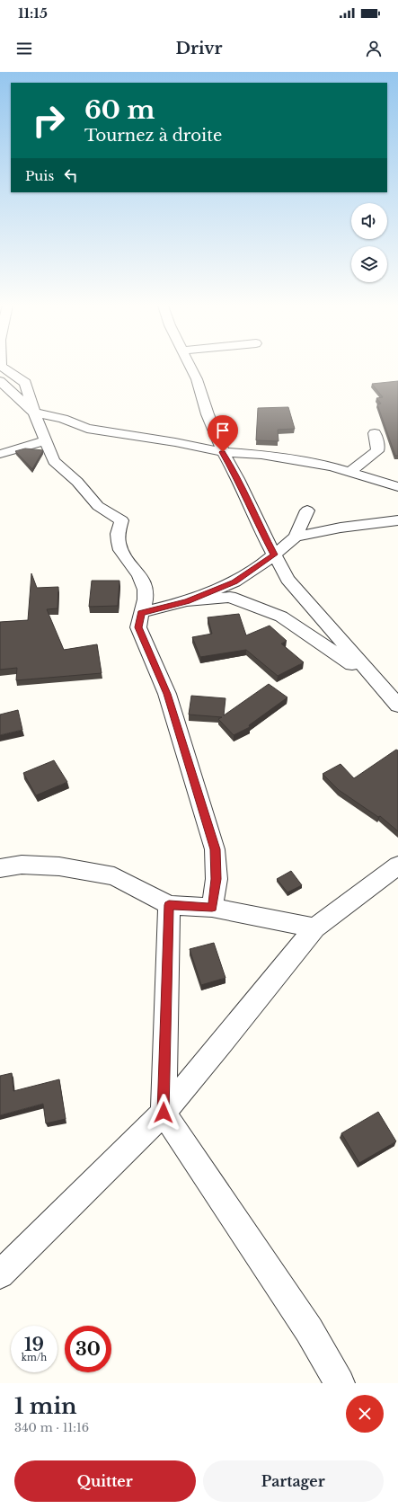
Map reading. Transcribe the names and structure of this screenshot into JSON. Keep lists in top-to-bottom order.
{
  "page": {
    "status": "11:15",
    "header": "Drivr",
    "turn": ["60 m", "Tournez à droite"],
    "then": "Puis",
    "speed": "19 km/h",
    "limit": "30",
    "heading": ["1 min", "340 m · 11:16"],
    "buttons": ["Quitter", "Partager"]
  }
}
